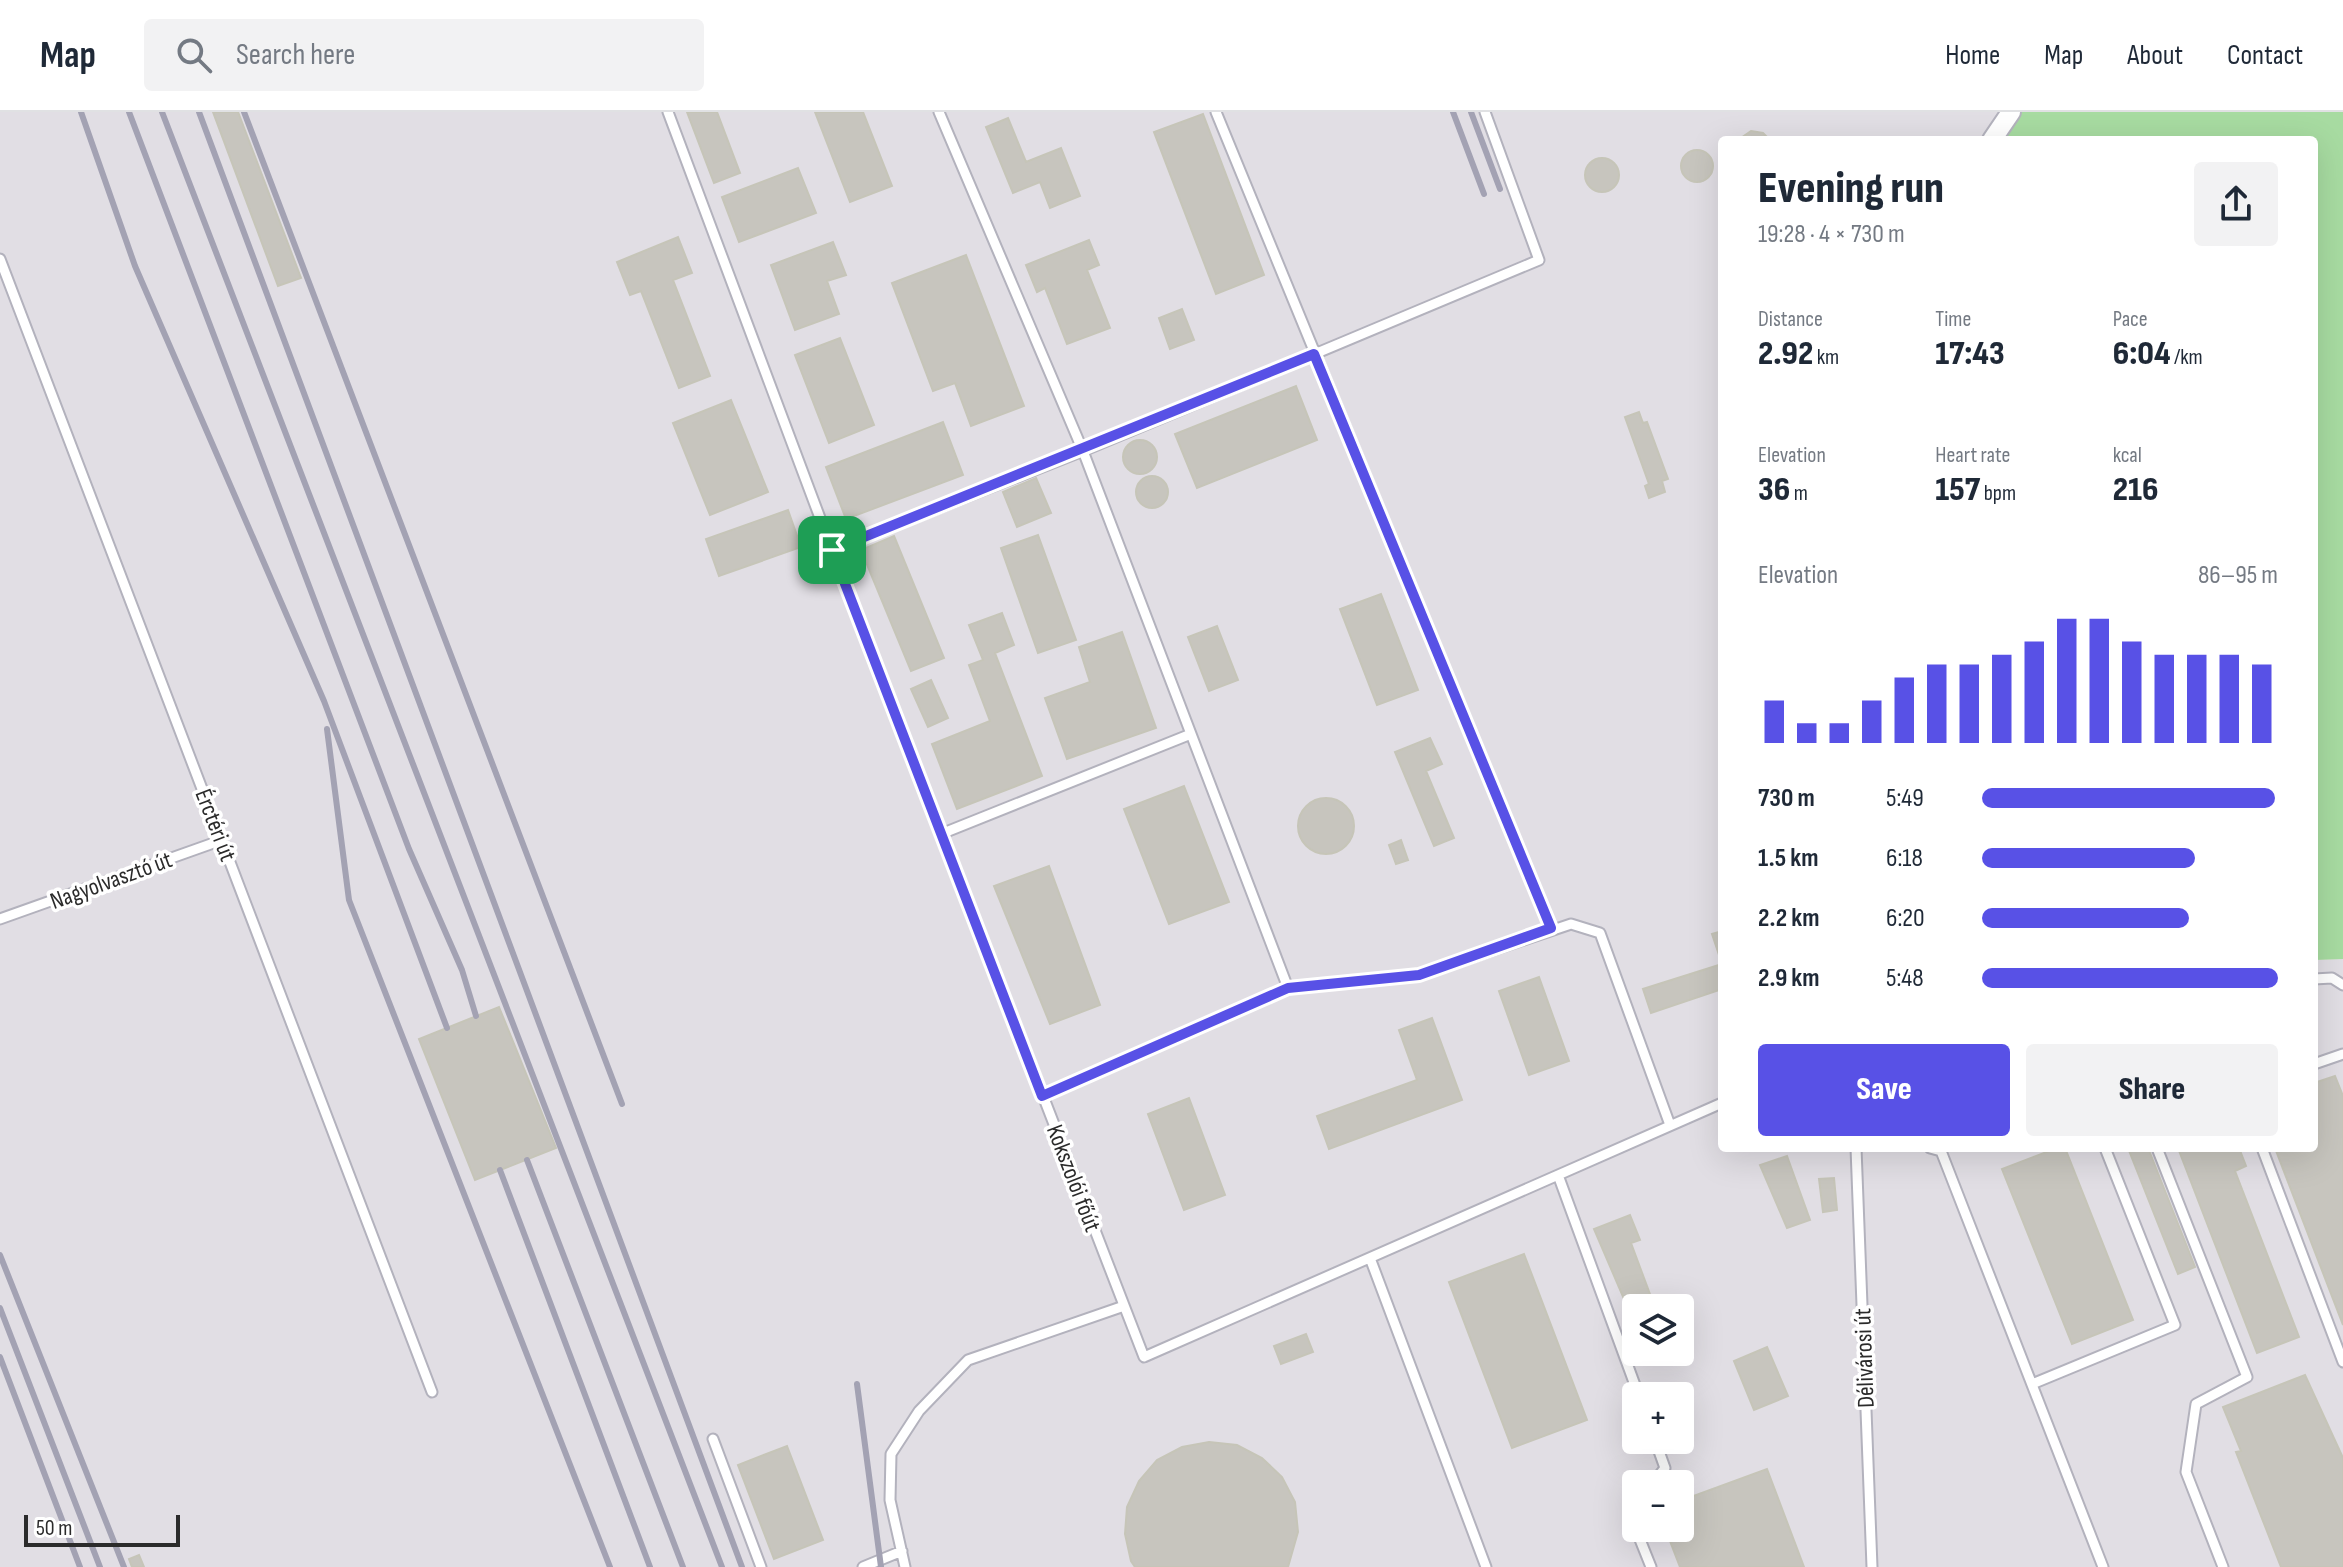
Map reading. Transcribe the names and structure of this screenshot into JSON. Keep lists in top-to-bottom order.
{
  "streets": {
    "lane": [
      "Érctéri út",
      "Nagyolvasztó út",
      "Kokszolói főút",
      "Délivárosi út"
    ]
  },
  "crossings": [
    ["Érctéri út", "Nagyolvasztó út"]
  ],
  "scale_bar": "50 m",
  "page": {
    "header": "Map",
    "search": "Search here",
    "nav": [
      "Home",
      "Map",
      "About",
      "Contact"
    ],
    "heading": ["Evening run", "19:28 · 4 × 730 m"],
    "stats": [
      ["Distance", "2.92 km"],
      ["Time", "17:43"],
      ["Pace", "6:04 /km"],
      ["Elevation", "36 m"],
      ["Heart rate", "157 bpm"],
      ["kcal", "216"]
    ],
    "chart": ["Elevation", "86–95 m"],
    "list": [
      {
        "name": "730 m",
        "note": "5:49"
      },
      {
        "name": "1.5 km",
        "note": "6:18"
      },
      {
        "name": "2.2 km",
        "note": "6:20"
      },
      {
        "name": "2.9 km",
        "note": "5:48"
      }
    ],
    "buttons": ["Save", "Share"],
    "map_buttons": ["+", "−"],
    "scale": "50 m"
  }
}
